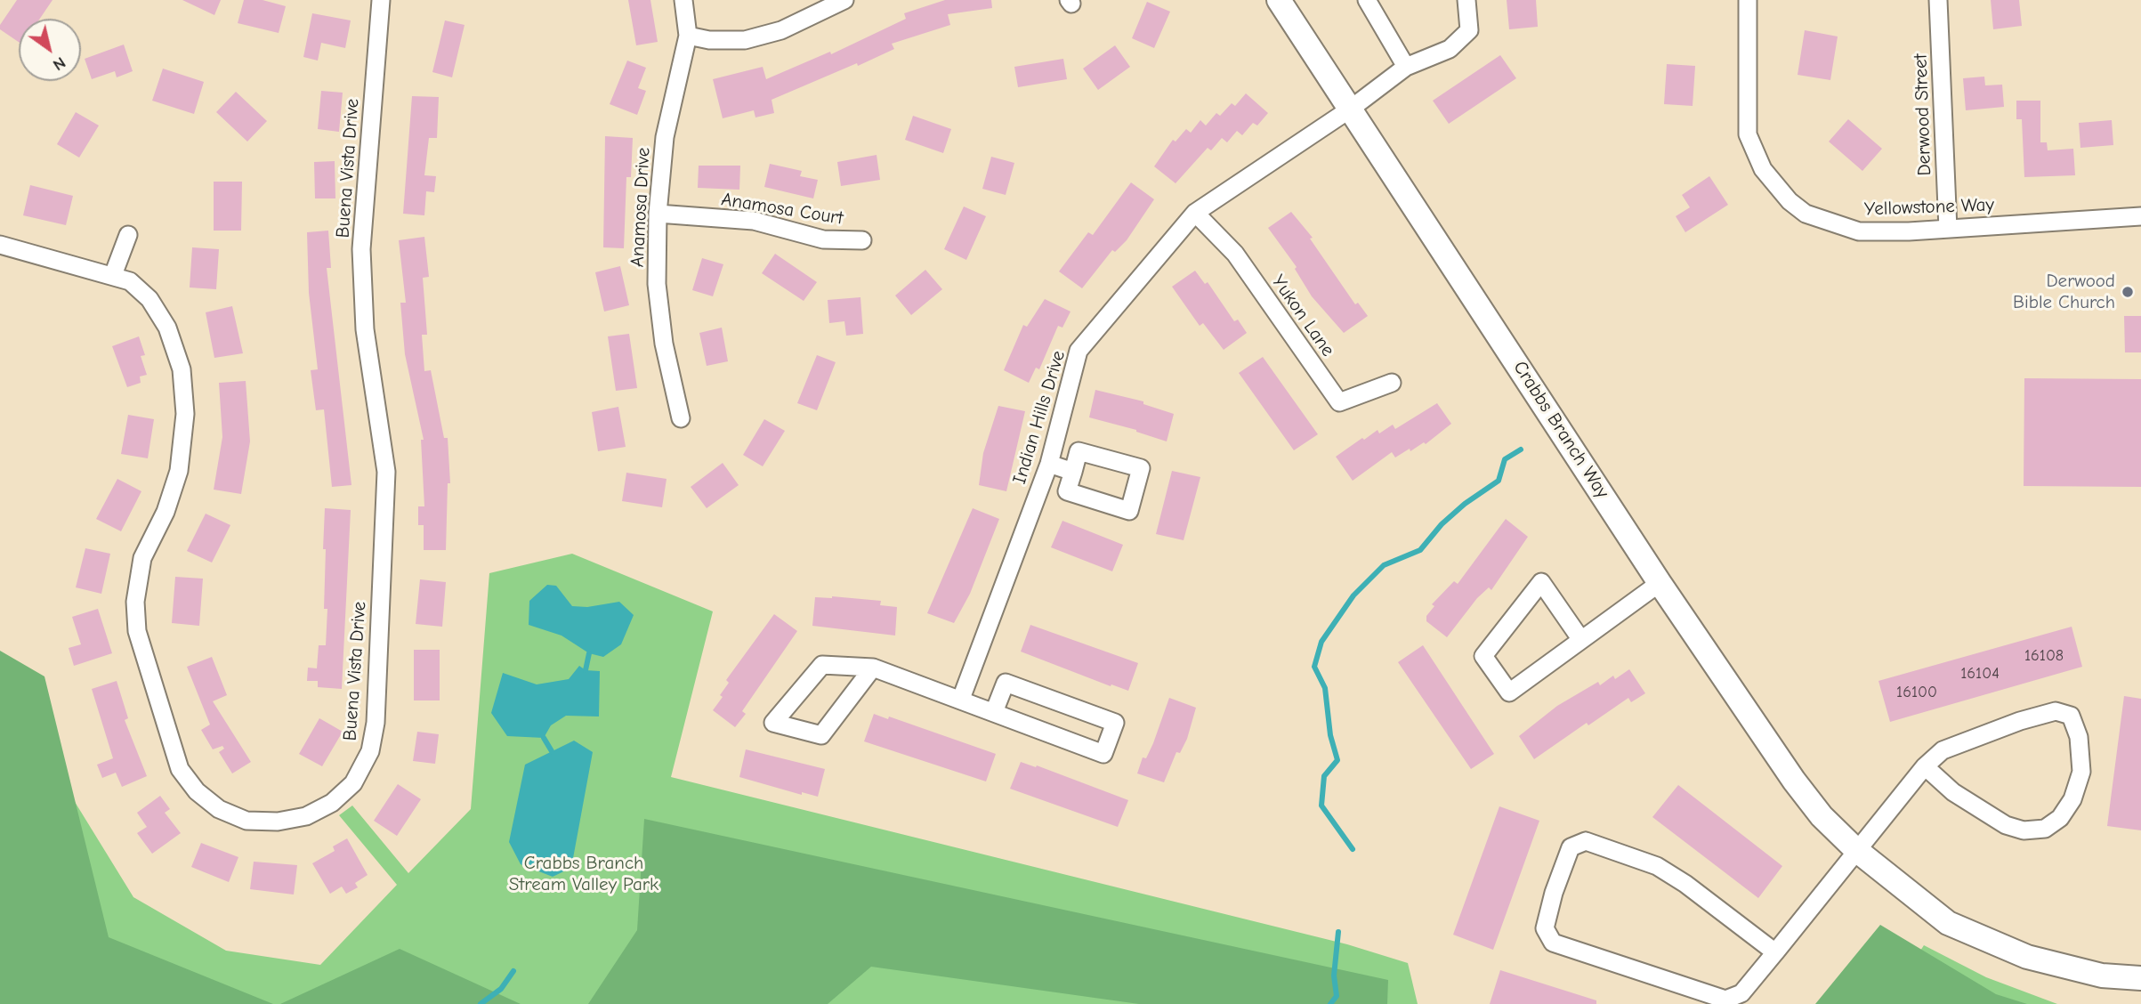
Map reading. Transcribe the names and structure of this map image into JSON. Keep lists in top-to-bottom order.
{
  "streets": {
    "street": [
      "Derwood Street",
      "Buena Vista Drive",
      "Anamosa Drive",
      "Yellowstone Way",
      "Anamosa Court",
      "Yukon Lane",
      "Indian Hills Drive",
      "Crabbs Branch Way"
    ]
  },
  "crossings": [
    ["Derwood Street", "Yellowstone Way"],
    ["Anamosa Drive", "Anamosa Court"],
    ["Yukon Lane", "Indian Hills Drive"],
    ["Indian Hills Drive", "Crabbs Branch Way"]
  ],
  "parks": ["Crabbs Branch Stream Valley Park"],
  "places": ["Derwood Bible Church"],
  "house_numbers": ["16108", "16104", "16100"],
  "north": "bottom right"
}
